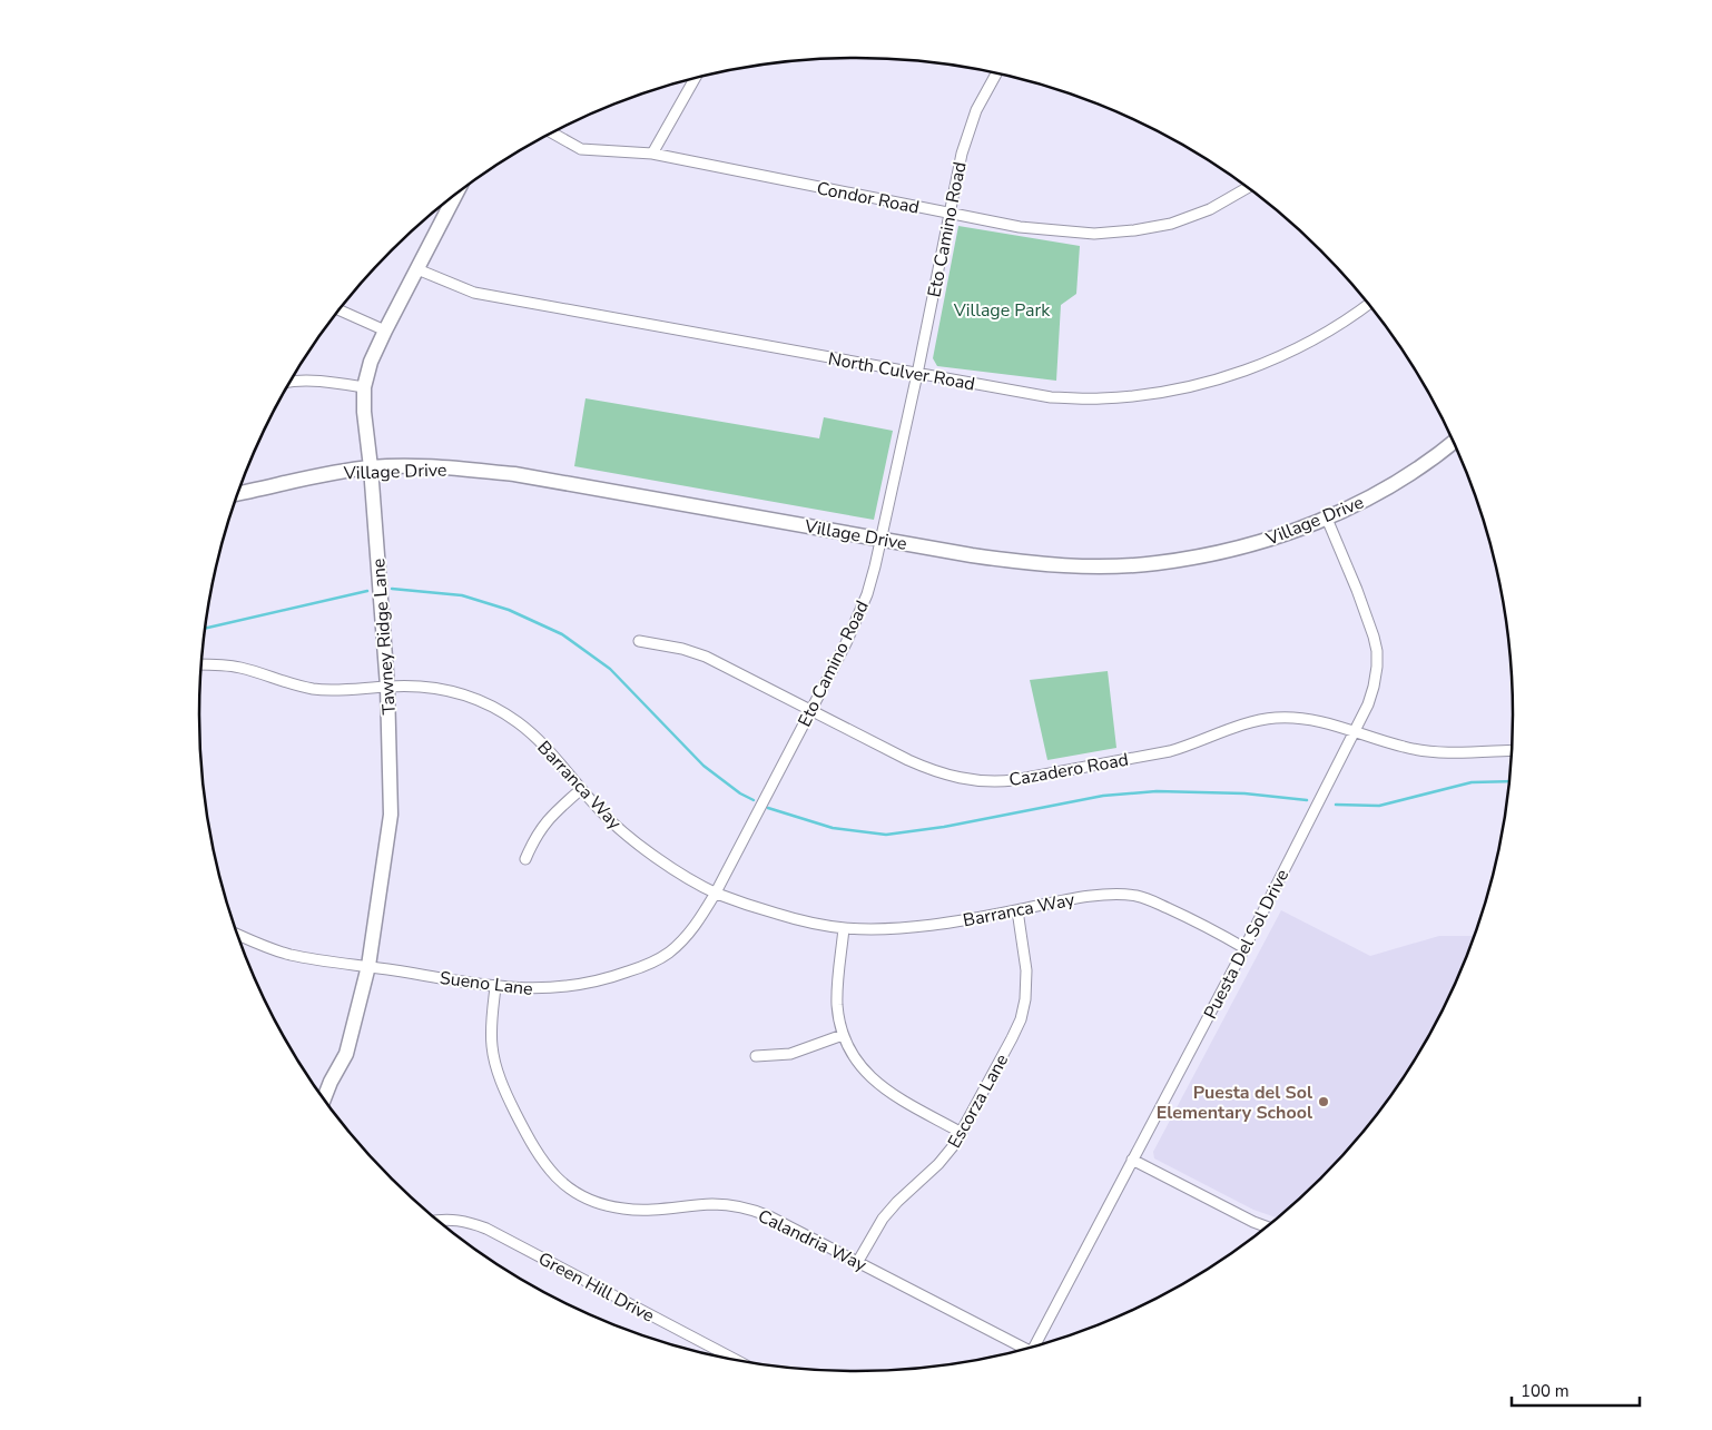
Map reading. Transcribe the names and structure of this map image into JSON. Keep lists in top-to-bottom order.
{
  "streets": {
    "main road": ["Village Drive", "Tawney Ridge Lane"],
    "street": [
      "Condor Road",
      "Eto Camino Road",
      "North Culver Road",
      "Cazadero Road",
      "Barranca Way",
      "Puesta Del Sol Drive",
      "Sueno Lane",
      "Escorza Lane",
      "Calandria Way",
      "Green Hill Drive"
    ]
  },
  "crossings": [
    ["Condor Road", "Eto Camino Road"],
    ["Eto Camino Road", "North Culver Road"],
    ["Eto Camino Road", "Village Drive"],
    ["Eto Camino Road", "Cazadero Road"],
    ["Eto Camino Road", "Barranca Way"],
    ["Eto Camino Road", "Sueno Lane"],
    ["North Culver Road", "Tawney Ridge Lane"],
    ["Village Drive", "Tawney Ridge Lane"],
    ["Village Drive", "Puesta Del Sol Drive"],
    ["Tawney Ridge Lane", "Barranca Way"],
    ["Tawney Ridge Lane", "Sueno Lane"],
    ["Cazadero Road", "Puesta Del Sol Drive"],
    ["Barranca Way", "Puesta Del Sol Drive"],
    ["Barranca Way", "Sueno Lane"],
    ["Barranca Way", "Escorza Lane"],
    ["Sueno Lane", "Calandria Way"],
    ["Escorza Lane", "Calandria Way"]
  ],
  "parks": ["Village Park"],
  "places": ["Puesta del Sol Elementary School"],
  "scale_bar": "100 m"
}
